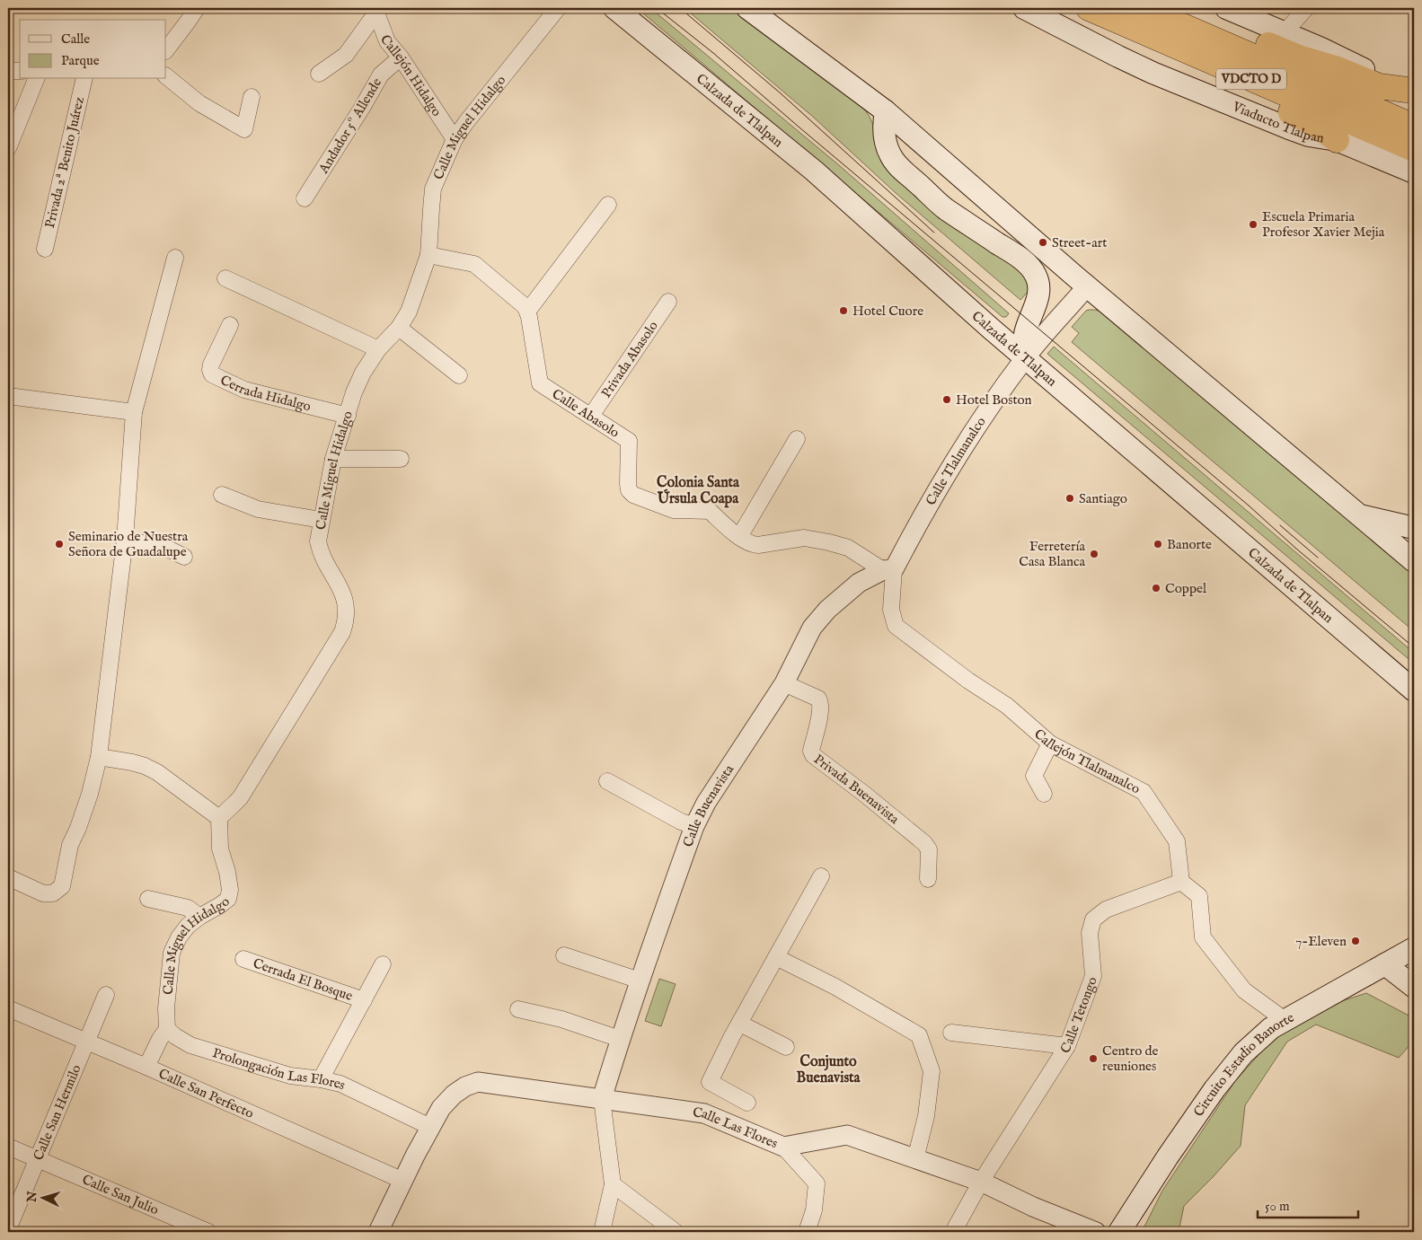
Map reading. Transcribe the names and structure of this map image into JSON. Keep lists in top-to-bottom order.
{
  "streets": {
    "highway": ["VDCTO D", "Viaducto Tlalpan"],
    "main road": ["Calzada de Tlalpan", "Circuito Estadio Banorte"],
    "street": [
      "Callejón Hidalgo",
      "Andador 5º Allende",
      "Calle Miguel Hidalgo",
      "Privada 2ª Benito Juárez",
      "Privada Abasolo",
      "Cerrada Hidalgo",
      "Calle Abasolo",
      "Calle Tlalmanalco",
      "Callejón Tlalmanalco",
      "Privada Buenavista",
      "Calle Buenavista",
      "Cerrada El Bosque",
      "Calle Tetongo",
      "Prolongación Las Flores",
      "Calle San Perfecto",
      "Calle San Hermilo",
      "Calle Las Flores",
      "Calle San Julio"
    ]
  },
  "crossings": [
    ["Callejón Hidalgo", "Andador 5º Allende"],
    ["Callejón Hidalgo", "Calle Miguel Hidalgo"],
    ["Calzada de Tlalpan", "Calle Tlalmanalco"],
    ["Calle Miguel Hidalgo", "Cerrada Hidalgo"],
    ["Calle Miguel Hidalgo", "Prolongación Las Flores"],
    ["Privada Abasolo", "Calle Abasolo"],
    ["Calle Abasolo", "Calle Tlalmanalco"],
    ["Calle Abasolo", "Callejón Tlalmanalco"],
    ["Calle Abasolo", "Calle Buenavista"],
    ["Calle Tlalmanalco", "Callejón Tlalmanalco"],
    ["Calle Tlalmanalco", "Calle Buenavista"],
    ["Callejón Tlalmanalco", "Calle Buenavista"],
    ["Callejón Tlalmanalco", "Calle Tetongo"],
    ["Privada Buenavista", "Calle Buenavista"],
    ["Calle Buenavista", "Calle Las Flores"],
    ["Calle Tetongo", "Calle Las Flores"],
    ["Prolongación Las Flores", "Calle Las Flores"],
    ["Calle San Perfecto", "Calle San Hermilo"],
    ["Calle San Perfecto", "Calle Las Flores"],
    ["Calle San Hermilo", "Calle San Julio"]
  ],
  "districts": ["Colonia Santa Úrsula Coapa", "Conjunto Buenavista"],
  "places": [
    "Escuela Primaria Profesor Xavier Mejia",
    "Street-art",
    "Hotel Cuore",
    "Hotel Boston",
    "Santiago",
    "Seminario de Nuestra Señora de Guadalupe",
    "Banorte",
    "Ferretería Casa Blanca",
    "Coppel",
    "7-Eleven",
    "Centro de reuniones"
  ],
  "legend": ["Calle", "Parque"],
  "scale_bar": "50 m",
  "north": "left"
}
